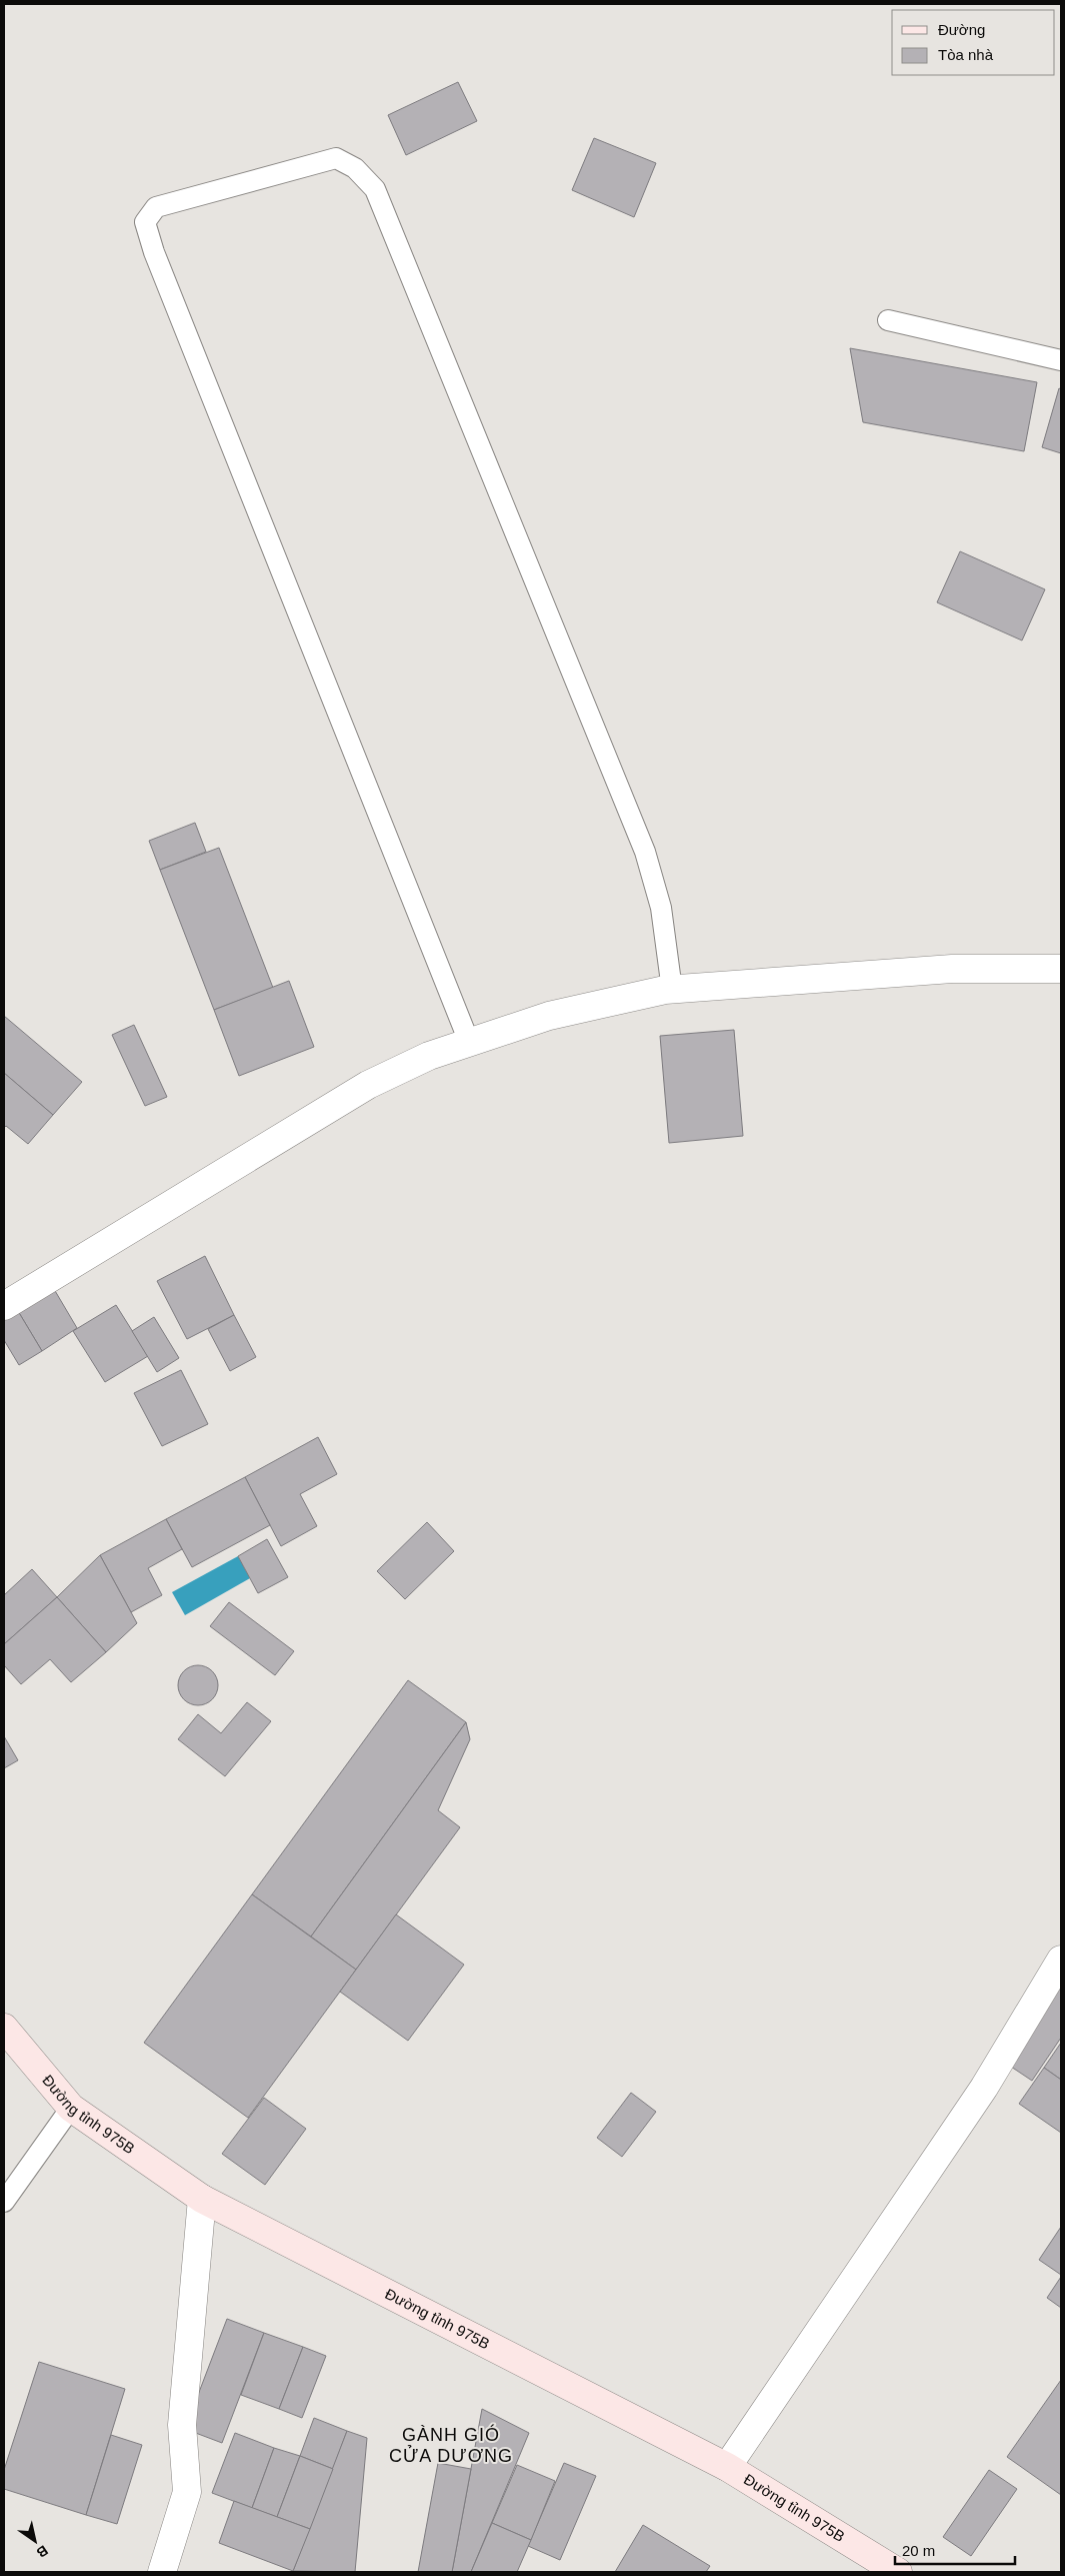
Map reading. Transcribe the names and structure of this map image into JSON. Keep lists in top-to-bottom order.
{
  "streets": {
    "main road": ["Đường tỉnh 975B"]
  },
  "districts": ["GÀNH GIÓ CỬA DƯƠNG"],
  "legend": ["Đường", "Tòa nhà"],
  "scale_bar": "20 m",
  "north": "bottom right"
}
